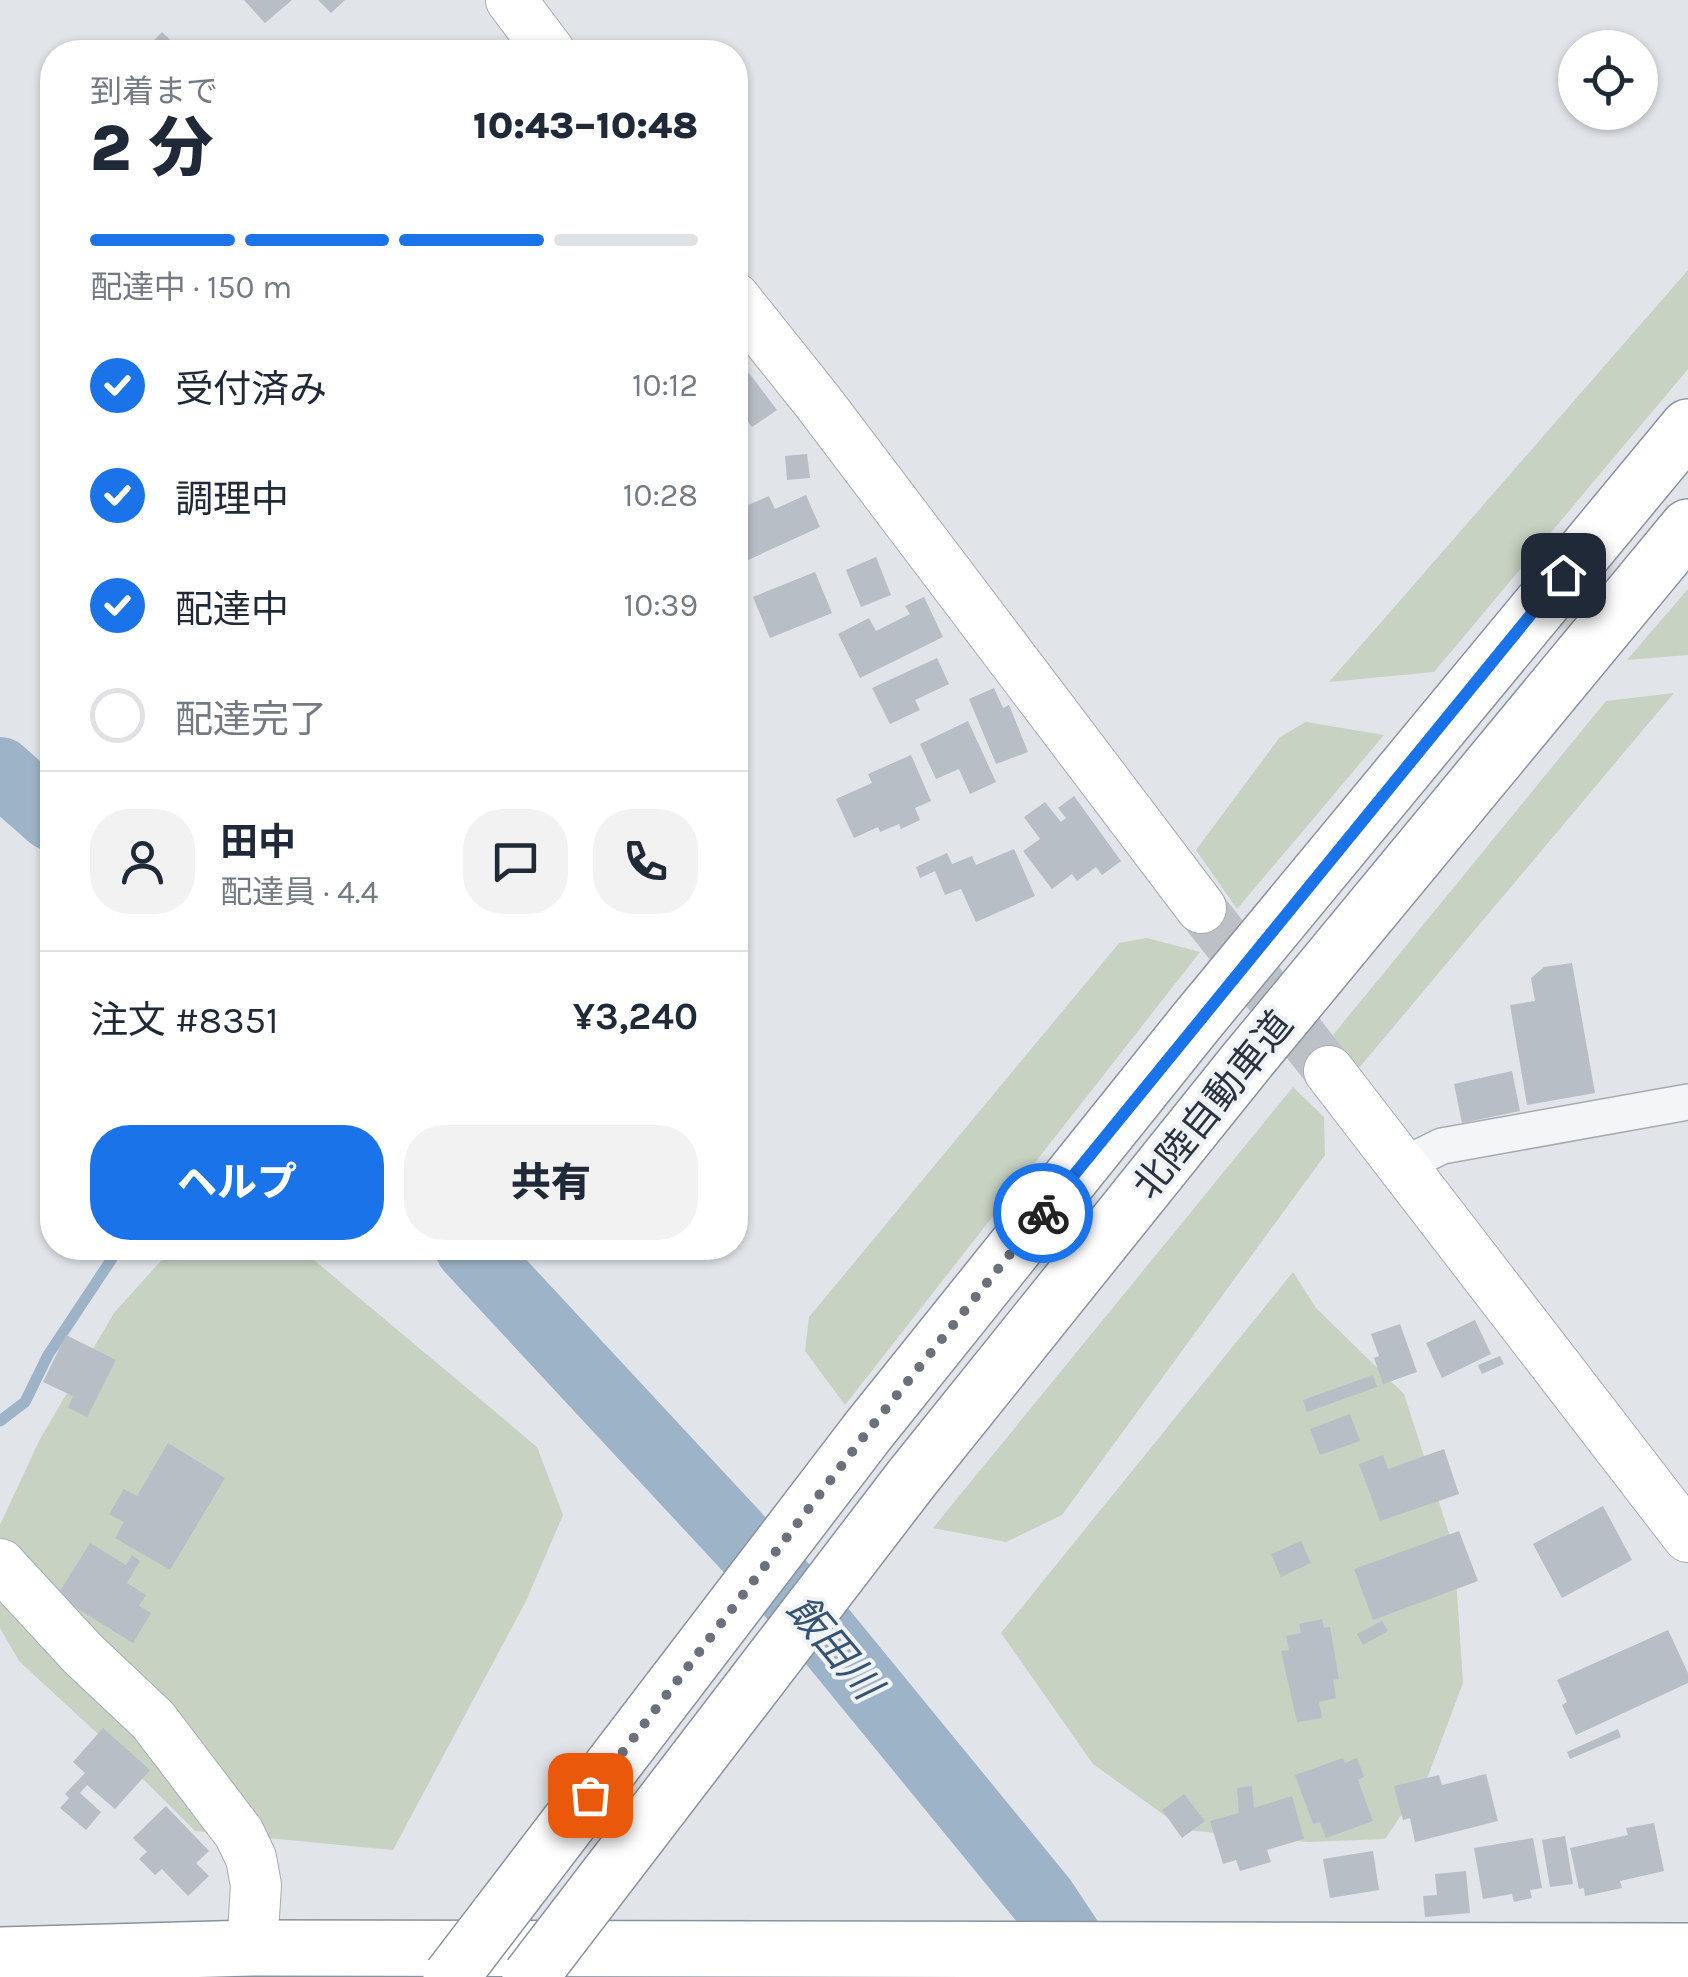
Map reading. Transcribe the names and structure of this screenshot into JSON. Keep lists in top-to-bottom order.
{
  "streets": {
    "highway": ["北陸自動車道"]
  },
  "water": ["飯田川"],
  "page": {
    "heading": ["2 分", "到着まで", "10:43–10:48"],
    "panel": [
      "田中",
      "配達員 · 4.4",
      "注文 #8351",
      "¥3,240"
    ],
    "bar": "配達中 · 150 m",
    "list": [
      ["受付済み", "10:12"],
      ["調理中", "10:28"],
      ["配達中", "10:39"],
      "配達完了"
    ],
    "buttons": ["ヘルプ", "共有"]
  }
}
